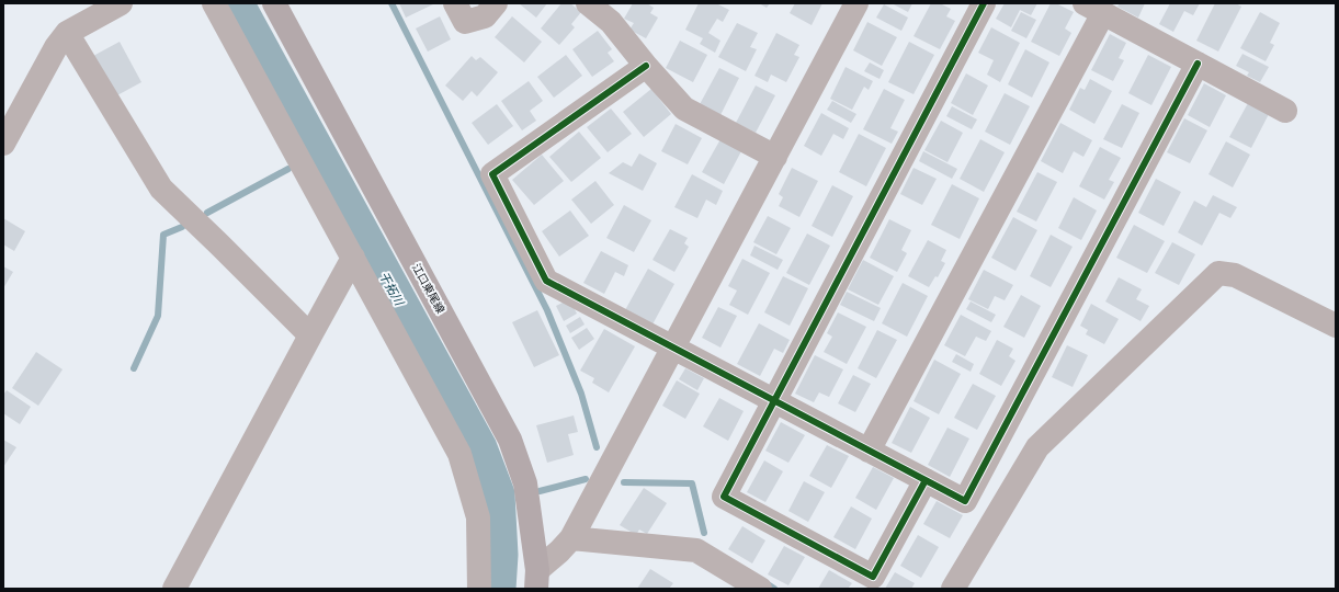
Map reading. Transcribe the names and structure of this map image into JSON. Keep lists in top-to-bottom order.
{
  "streets": {
    "main road": ["江口東尾線"]
  },
  "water": ["干拓川"]
}
